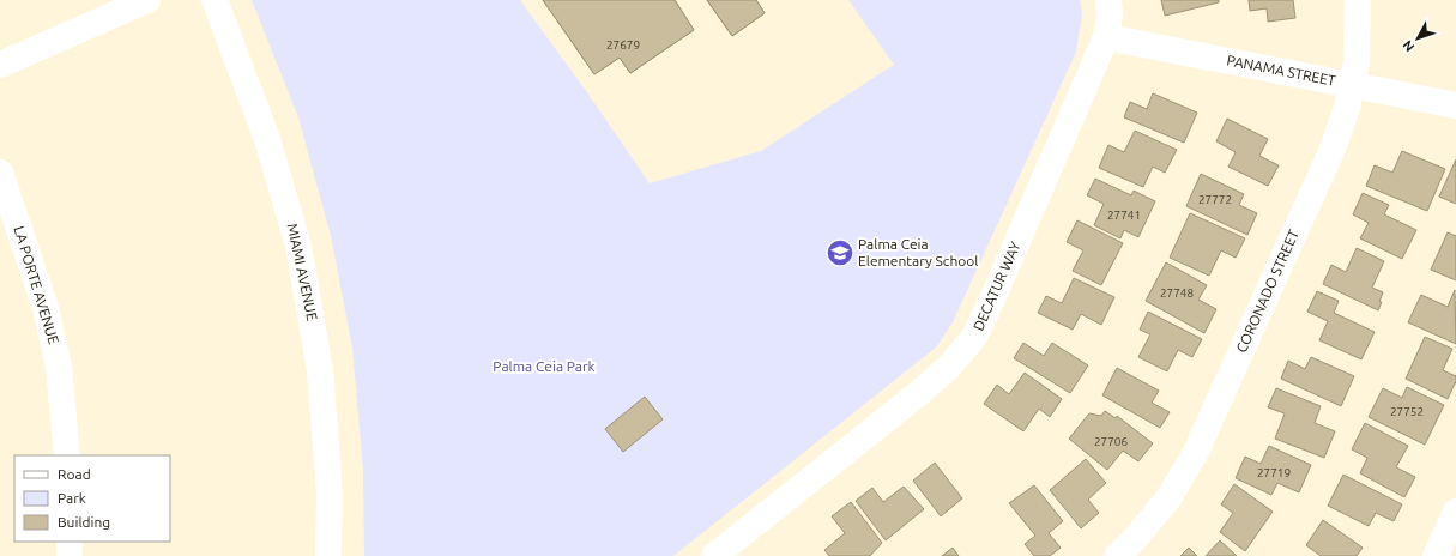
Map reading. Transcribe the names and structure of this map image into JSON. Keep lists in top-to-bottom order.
{
  "streets": {
    "street": [
      "PANAMA STREET",
      "MIAMI AVENUE",
      "LA PORTE AVENUE",
      "DECATUR WAY",
      "CORONADO STREET"
    ]
  },
  "crossings": [
    ["PANAMA STREET", "DECATUR WAY"],
    ["PANAMA STREET", "CORONADO STREET"]
  ],
  "parks": ["Palma Ceia Park"],
  "places": {
    "school or university": ["Palma Ceia Elementary School"]
  },
  "house_numbers": [
    "27679",
    "27772",
    "27741",
    "27748",
    "27752",
    "27706",
    "27719"
  ],
  "legend": ["Road", "Park", "Building"],
  "north": "bottom left"
}
